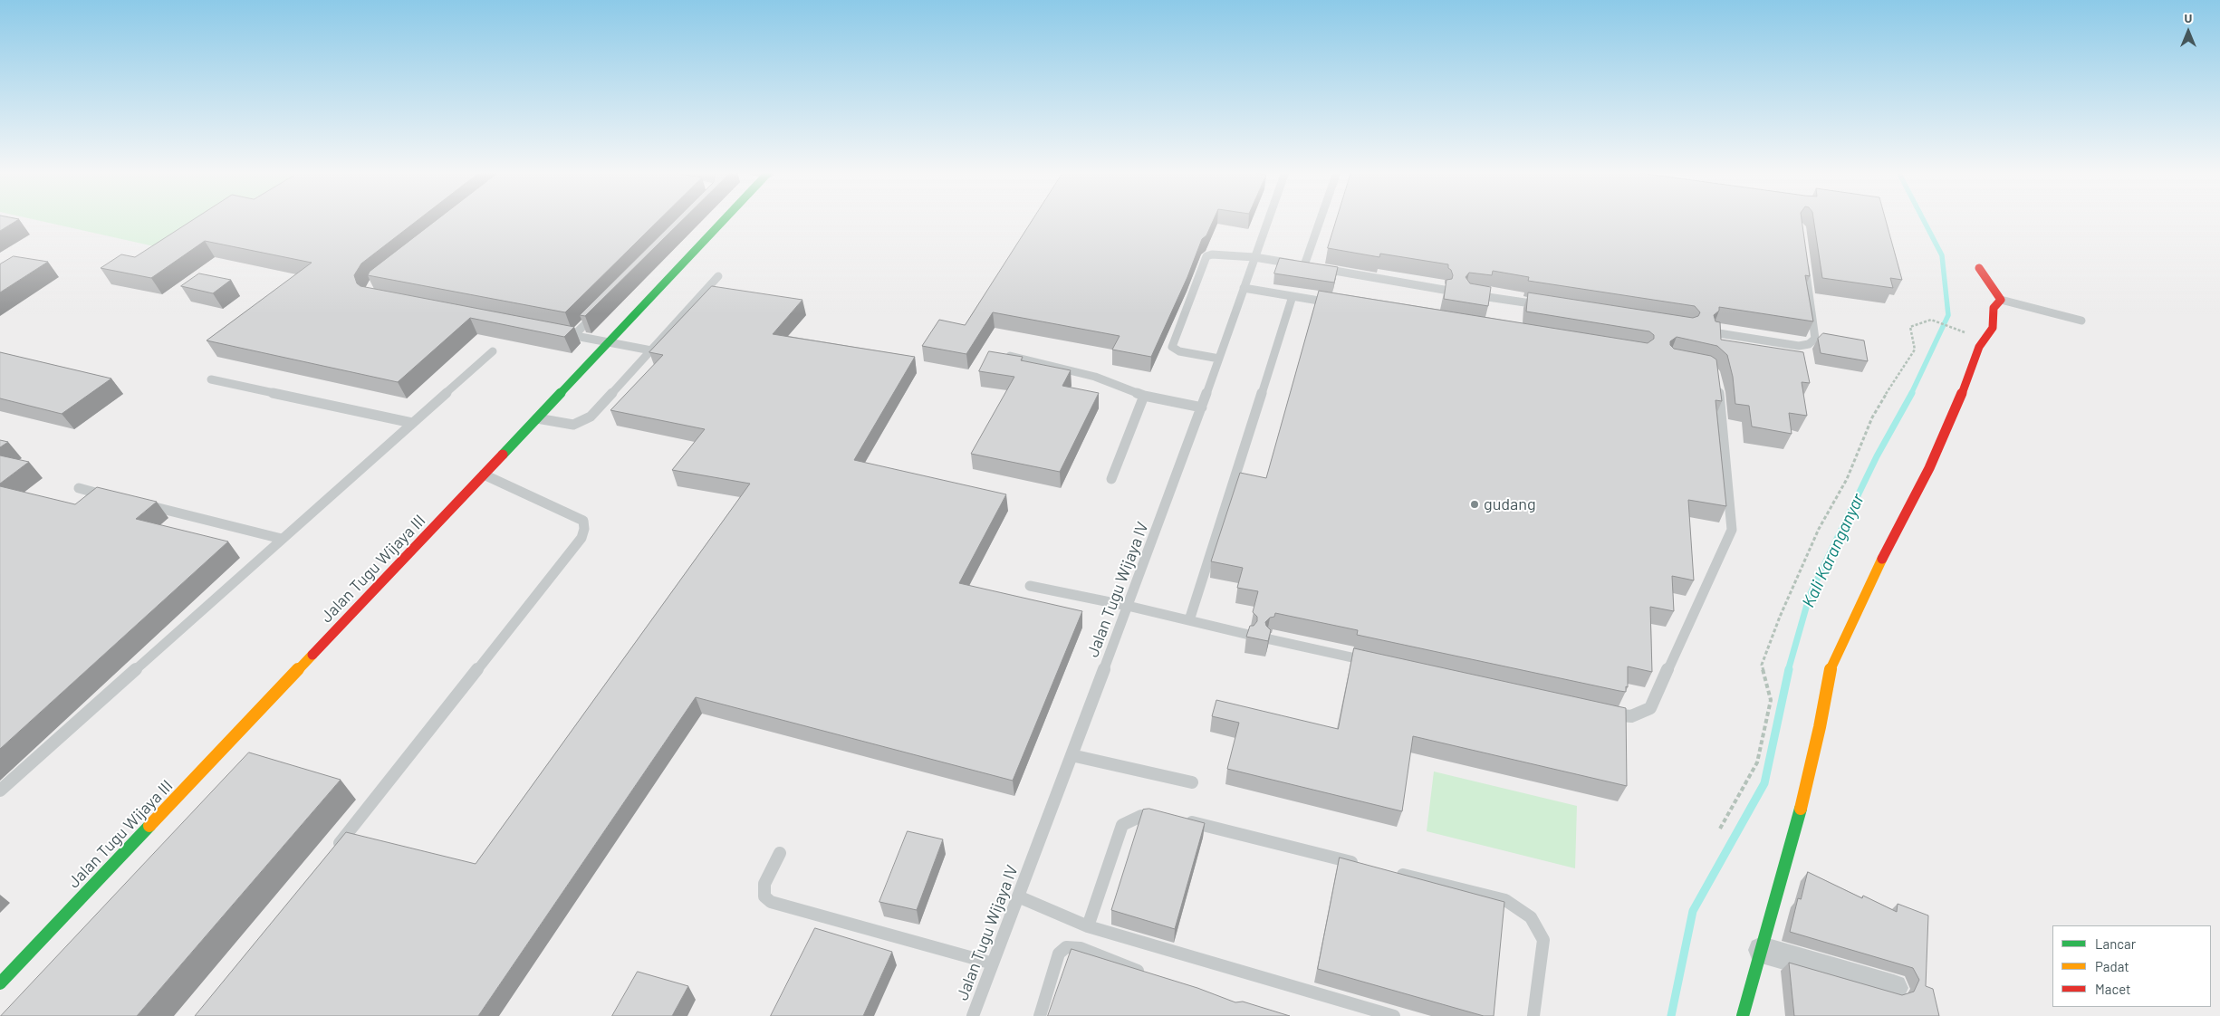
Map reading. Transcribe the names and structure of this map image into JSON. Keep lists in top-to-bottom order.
{
  "streets": {
    "street": ["Jalan Tugu Wijaya III"],
    "lane": ["Jalan Tugu Wijaya IV"]
  },
  "water": ["Kali Karanganyar"],
  "places": ["gudang"],
  "legend": ["Lancar", "Padat", "Macet"],
  "north": "top"
}
